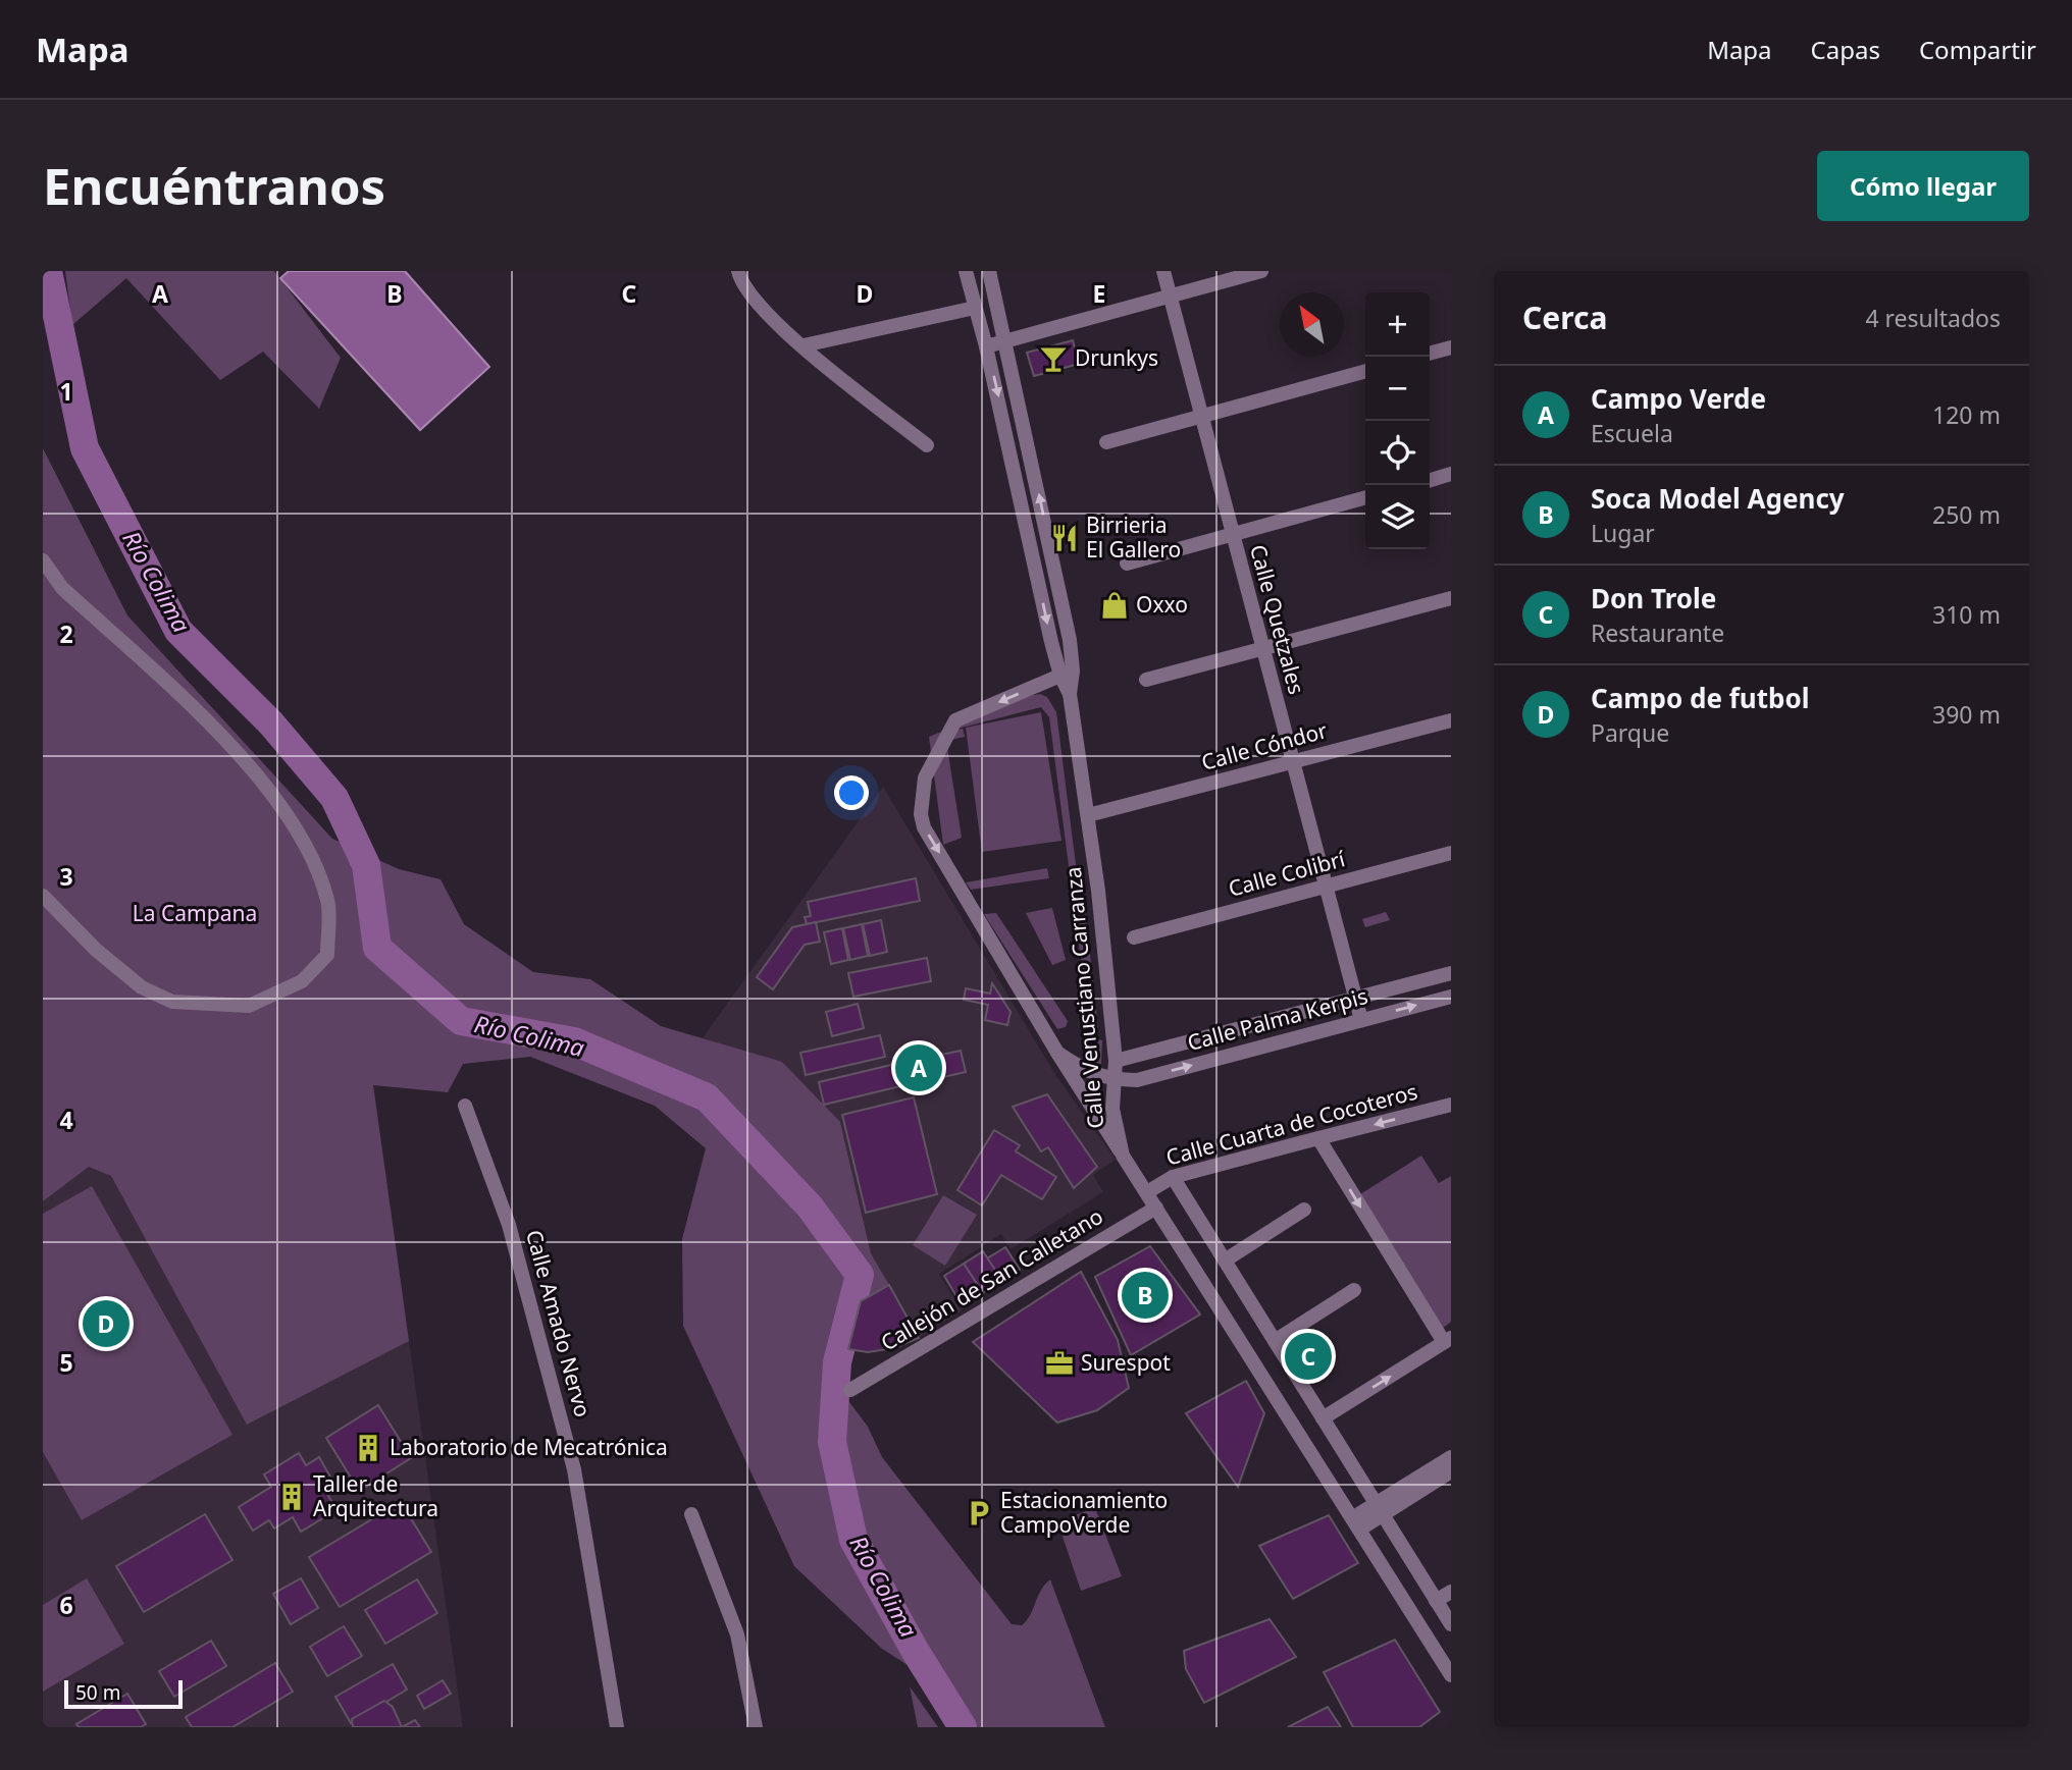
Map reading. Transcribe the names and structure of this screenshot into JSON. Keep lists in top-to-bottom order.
{
  "streets": {
    "street": [
      "Calle Quetzales",
      "Calle Cóndor",
      "Calle Colibrí",
      "Calle Venustiano Carranza",
      "Calle Palma Kerpis",
      "Calle Cuarta de Cocoteros",
      "Callejón de San Calletano",
      "Calle Amado Nervo"
    ]
  },
  "crossings": [
    ["Calle Quetzales", "Calle Cóndor"],
    ["Calle Quetzales", "Calle Colibrí"],
    ["Calle Quetzales", "Calle Palma Kerpis"],
    ["Calle Cóndor", "Calle Venustiano Carranza"],
    ["Calle Venustiano Carranza", "Calle Palma Kerpis"],
    ["Calle Venustiano Carranza", "Calle Cuarta de Cocoteros"],
    ["Calle Venustiano Carranza", "Callejón de San Calletano"]
  ],
  "one_way": ["Calle Cuarta de Cocoteros"],
  "water": ["Río Colima"],
  "parks": ["La Campana"],
  "places": {
    "bar": ["Drunkys"],
    "restaurant": ["Birrieria El Gallero"],
    "shop": ["Oxxo"],
    "office": ["Surespot"],
    "building": ["Laboratorio de Mecatrónica", "Taller de Arquitectura"],
    "parking": ["Estacionamiento CampoVerde"]
  },
  "scale_bar": "50 m",
  "north": "top left",
  "page": {
    "header": "Mapa",
    "nav": ["Mapa", "Capas", "Compartir"],
    "buttons": "Cómo llegar",
    "title": "Encuéntranos",
    "heading": ["Cerca", "4 resultados"],
    "map_buttons": ["+", "−"],
    "list": [
      {
        "mark": "A",
        "name": "Campo Verde",
        "note": "Escuela",
        "value": "120 m"
      },
      {
        "mark": "B",
        "name": "Soca Model Agency",
        "note": "Lugar",
        "value": "250 m"
      },
      {
        "mark": "C",
        "name": "Don Trole",
        "note": "Restaurante",
        "value": "310 m"
      },
      {
        "mark": "D",
        "name": "Campo de futbol",
        "note": "Parque",
        "value": "390 m"
      }
    ],
    "pins": [
      "A",
      "B",
      "D",
      "C"
    ],
    "scale": "50 m"
  },
  "grid": {
    "columns": [
      "A",
      "B",
      "C",
      "D",
      "E"
    ],
    "rows": [
      "1",
      "2",
      "3",
      "4",
      "5",
      "6"
    ]
  }
}
